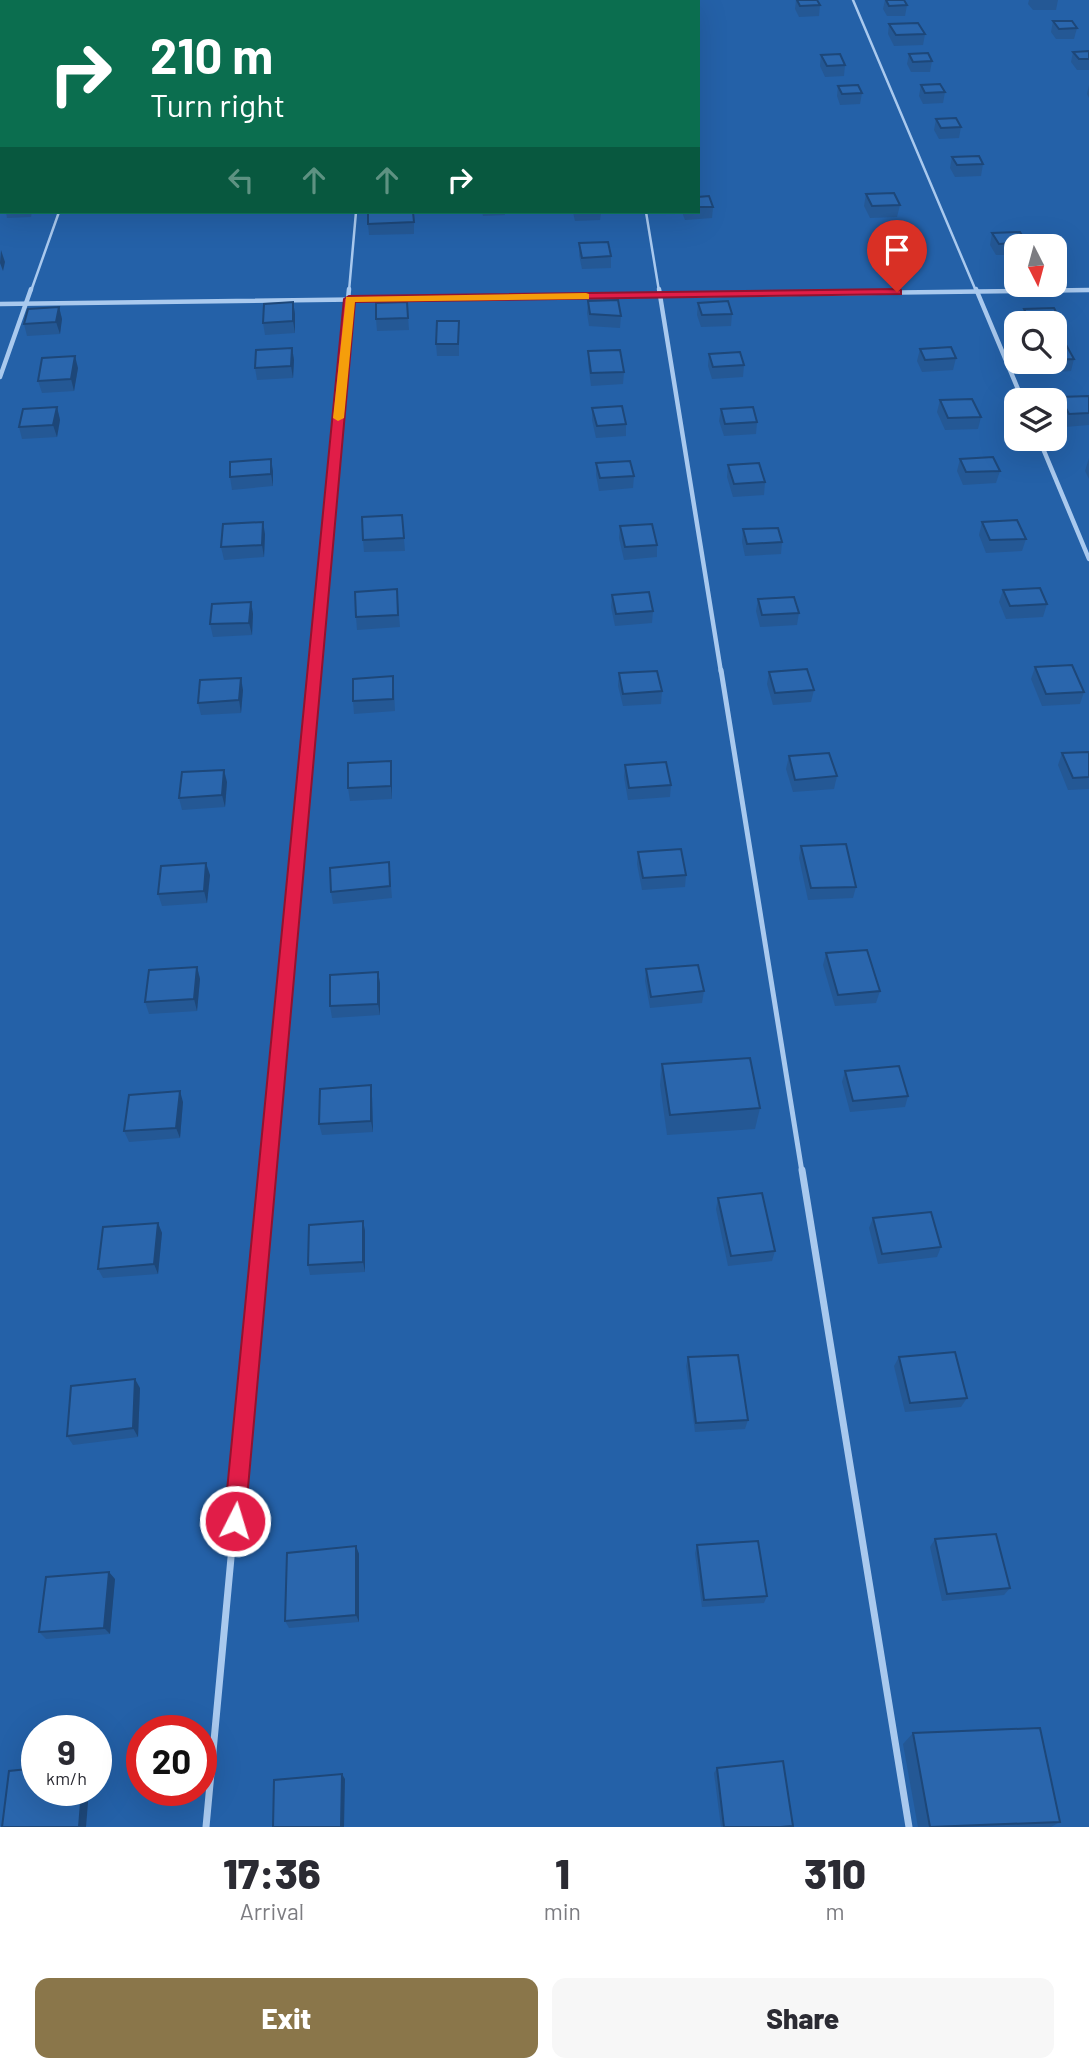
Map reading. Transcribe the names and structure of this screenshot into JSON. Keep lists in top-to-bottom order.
{
  "north": "bottom",
  "page": {
    "turn": ["210 m", "Turn right"],
    "speed": "9 km/h",
    "limit": "20",
    "eta": [
      "17:36",
      "Arrival",
      "1",
      "min",
      "310",
      "m"
    ],
    "buttons": ["Exit", "Share"]
  }
}
